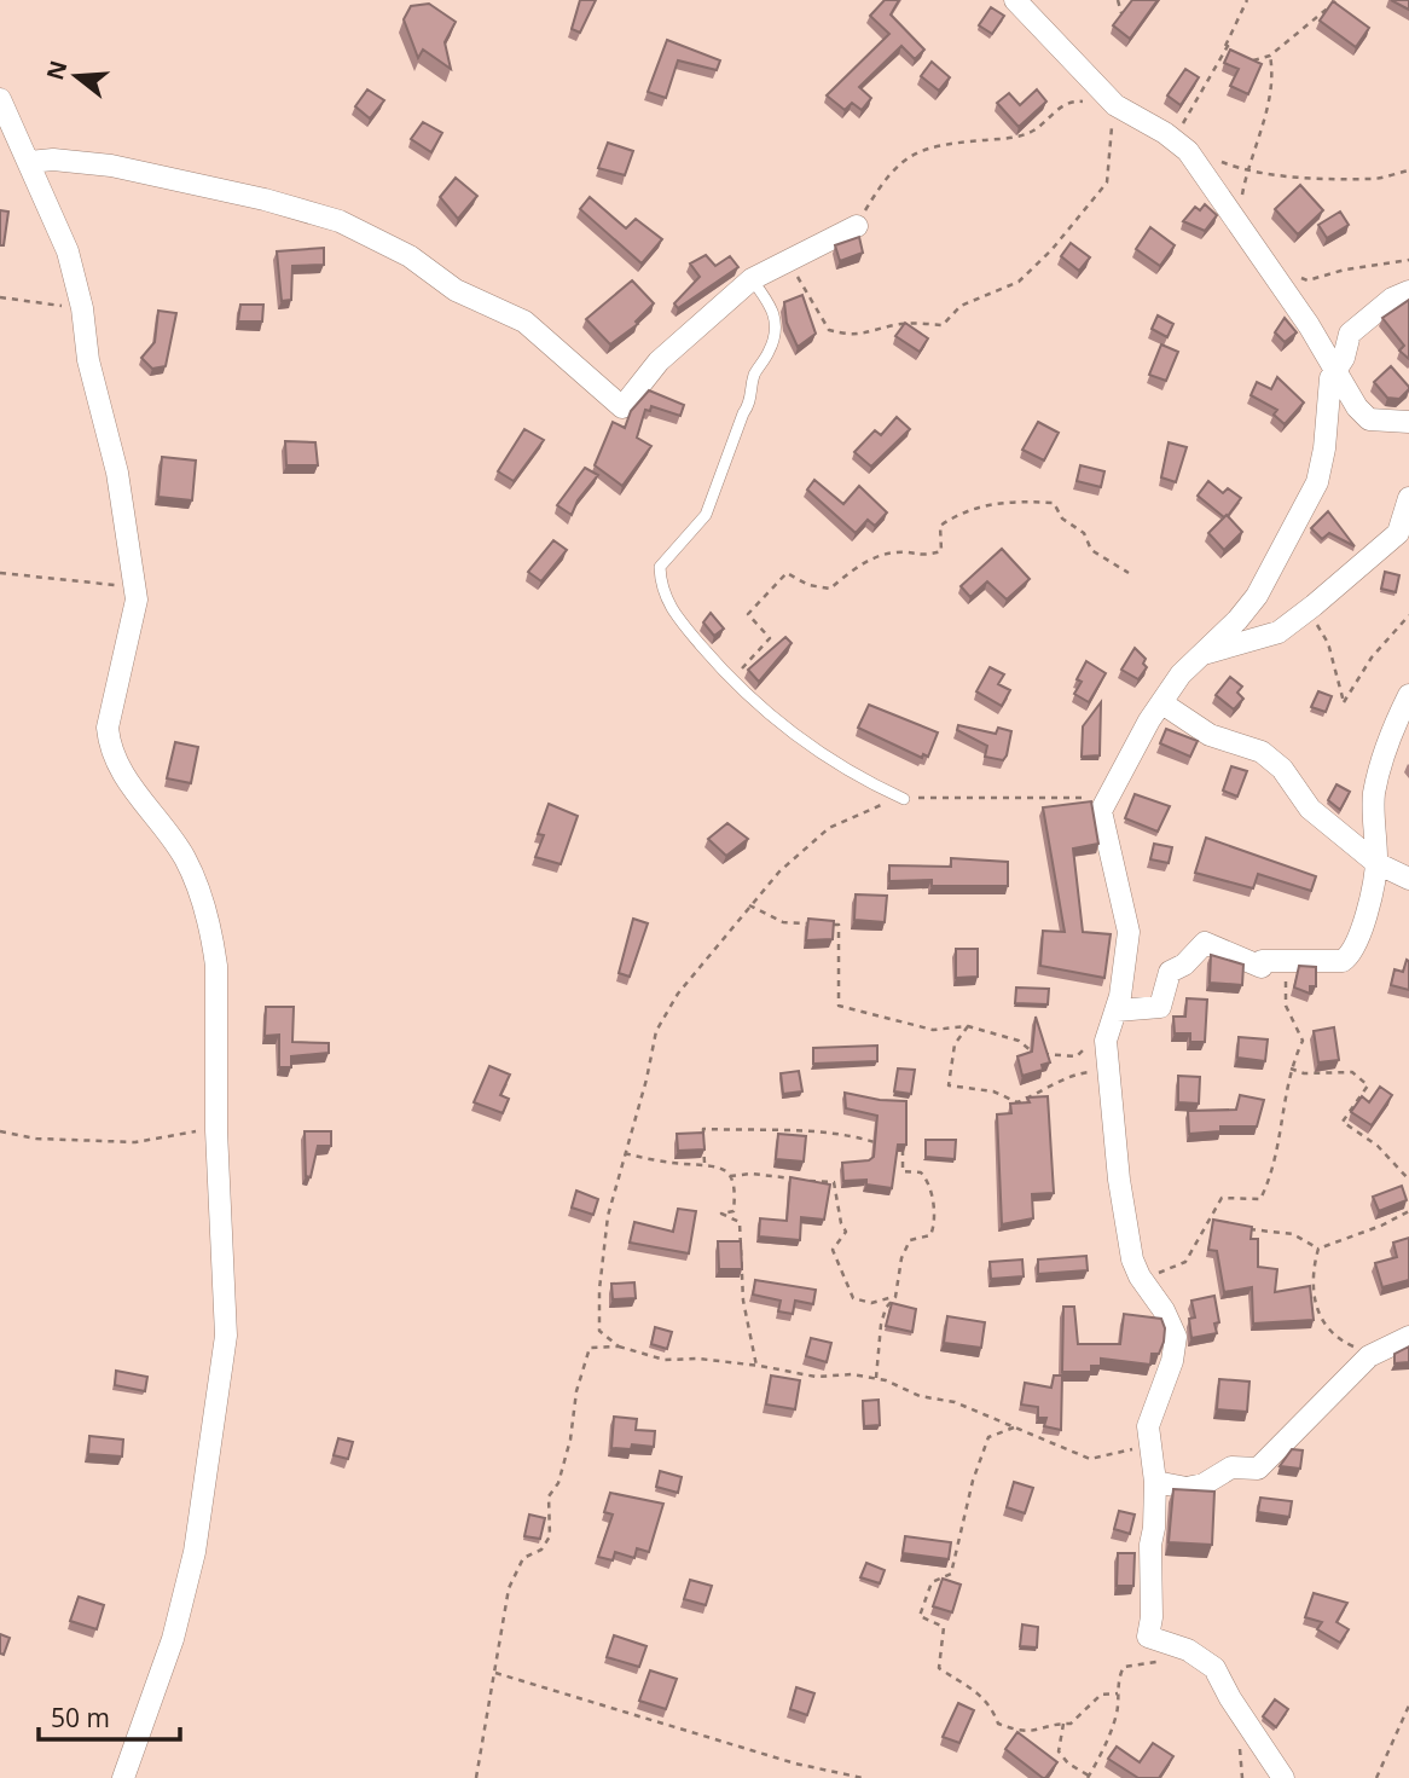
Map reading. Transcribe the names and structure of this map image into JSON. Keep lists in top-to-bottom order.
{
  "scale_bar": "50 m",
  "north": "left"
}
